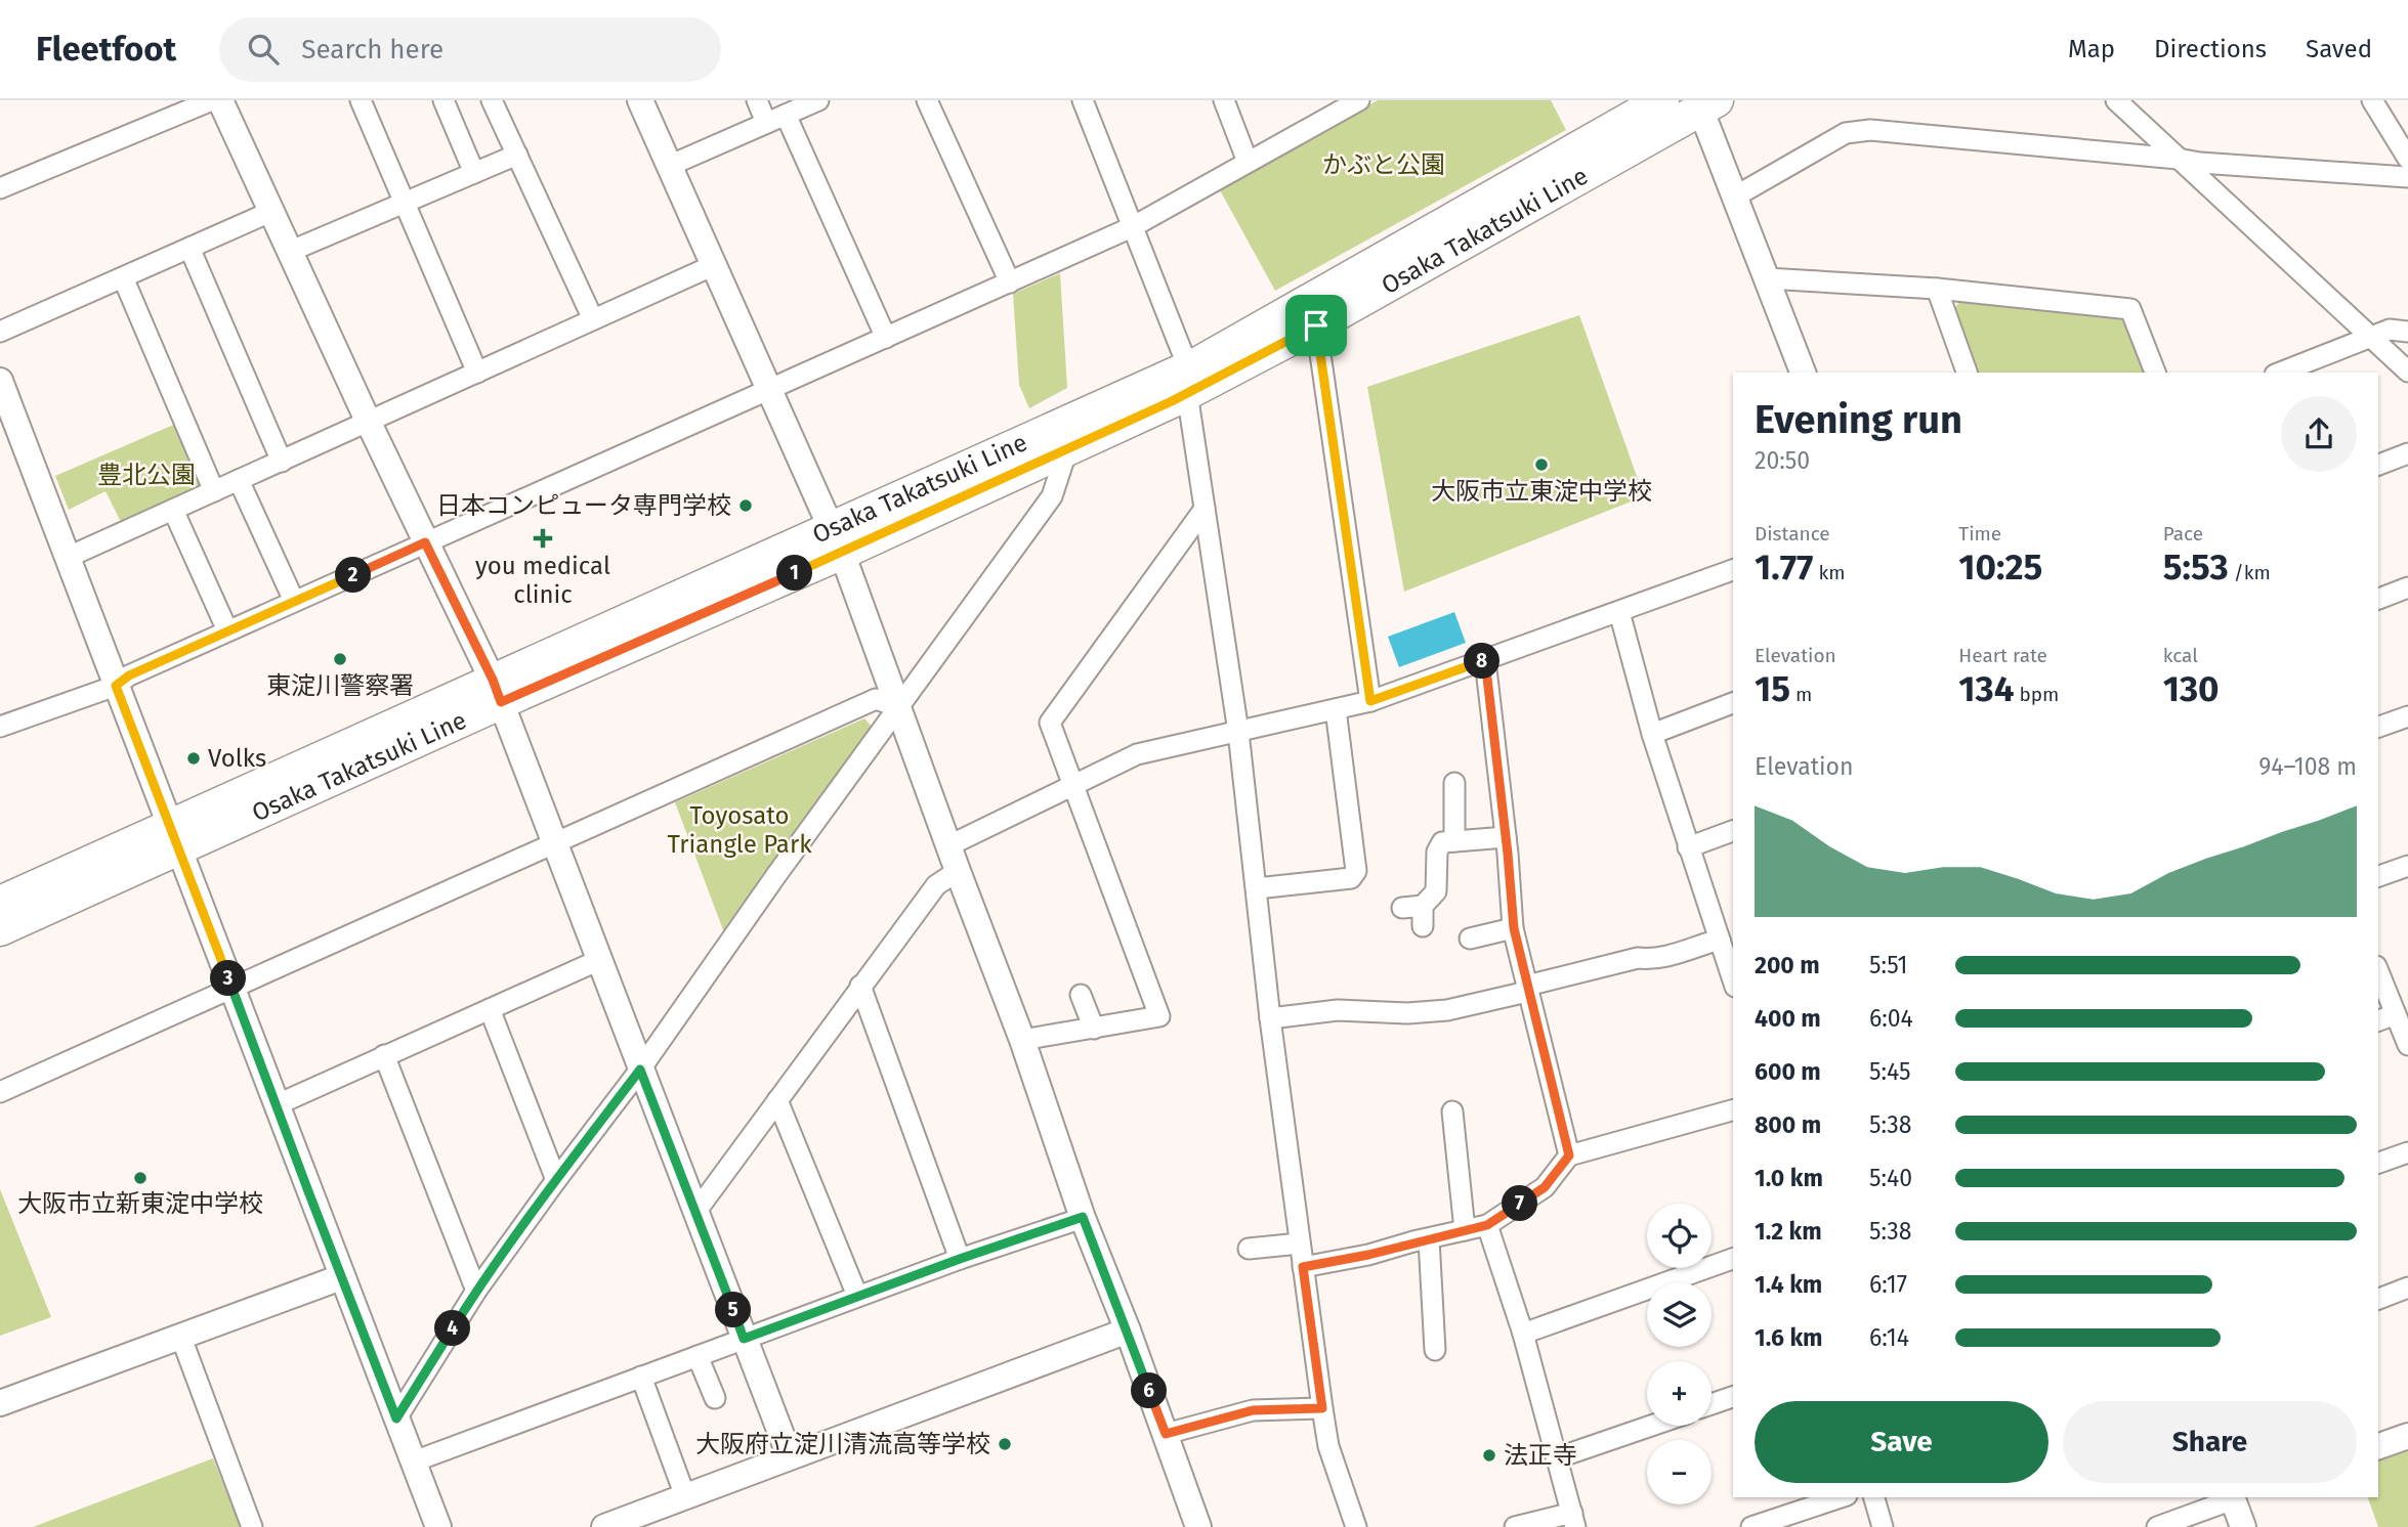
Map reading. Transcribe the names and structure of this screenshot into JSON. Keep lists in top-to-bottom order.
{
  "streets": {
    "main road": ["Osaka Takatsuki Line"]
  },
  "parks": ["かぶと公園", "豊北公園", "Toyosato Triangle Park"],
  "places": {
    "other": [
      "大阪市立東淀中学校",
      "日本コンピュータ専門学校",
      "東淀川警察署",
      "Volks",
      "大阪市立新東淀中学校",
      "大阪府立淀川清流高等学校",
      "法正寺"
    ],
    "health": ["you medical clinic"]
  },
  "page": {
    "header": "Fleetfoot",
    "search": "Search here",
    "nav": ["Map", "Directions", "Saved"],
    "heading": ["Evening run", "20:50"],
    "stats": [
      ["Distance", "1.77 km"],
      ["Time", "10:25"],
      ["Pace", "5:53 /km"],
      ["Elevation", "15 m"],
      ["Heart rate", "134 bpm"],
      ["kcal", "130"]
    ],
    "pins": [
      "1",
      "2",
      "8",
      "3",
      "7",
      "5",
      "4",
      "6"
    ],
    "chart": ["Elevation", "94–108 m"],
    "list": [
      {
        "name": "200 m",
        "note": "5:51"
      },
      {
        "name": "400 m",
        "note": "6:04"
      },
      {
        "name": "600 m",
        "note": "5:45"
      },
      {
        "name": "800 m",
        "note": "5:38"
      },
      {
        "name": "1.0 km",
        "note": "5:40"
      },
      {
        "name": "1.2 km",
        "note": "5:38"
      },
      {
        "name": "1.4 km",
        "note": "6:17"
      },
      {
        "name": "1.6 km",
        "note": "6:14"
      }
    ],
    "map_buttons": ["+", "−"],
    "buttons": ["Save", "Share"]
  }
}
